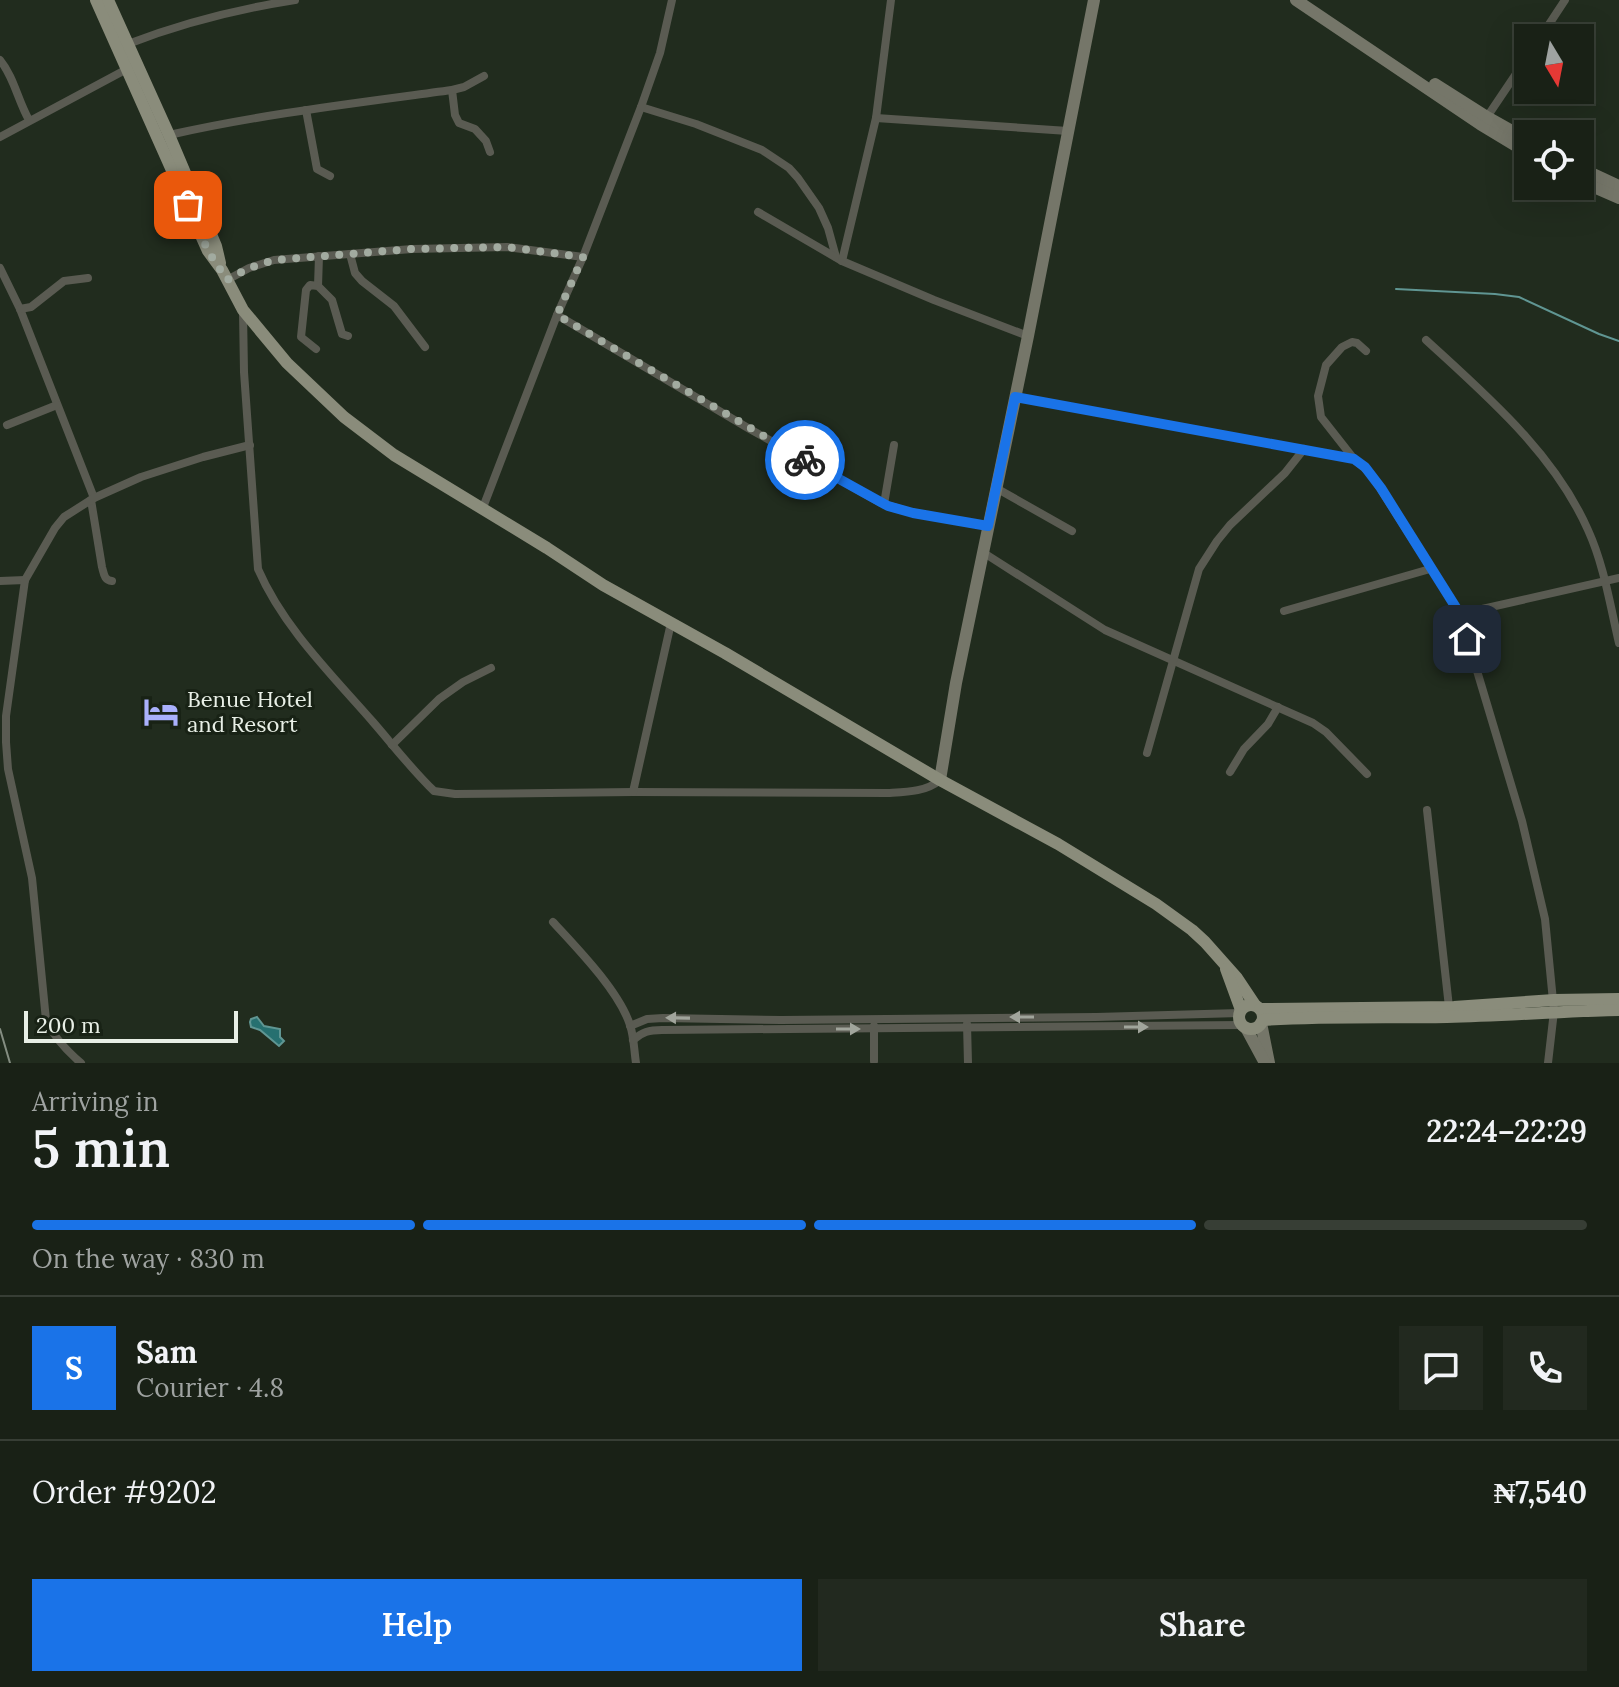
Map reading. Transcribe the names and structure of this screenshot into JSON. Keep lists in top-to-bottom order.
{
  "places": {
    "hotel": ["Benue Hotel and Resort"]
  },
  "scale_bar": "200 m",
  "north": "bottom",
  "page": {
    "scale": "200 m",
    "heading": ["5 min", "Arriving in", "22:24–22:29"],
    "panel": [
      "Sam",
      "Courier · 4.8",
      "Order #9202",
      "₦7,540"
    ],
    "bar": "On the way · 830 m",
    "round": "S",
    "buttons": ["Help", "Share"]
  }
}
